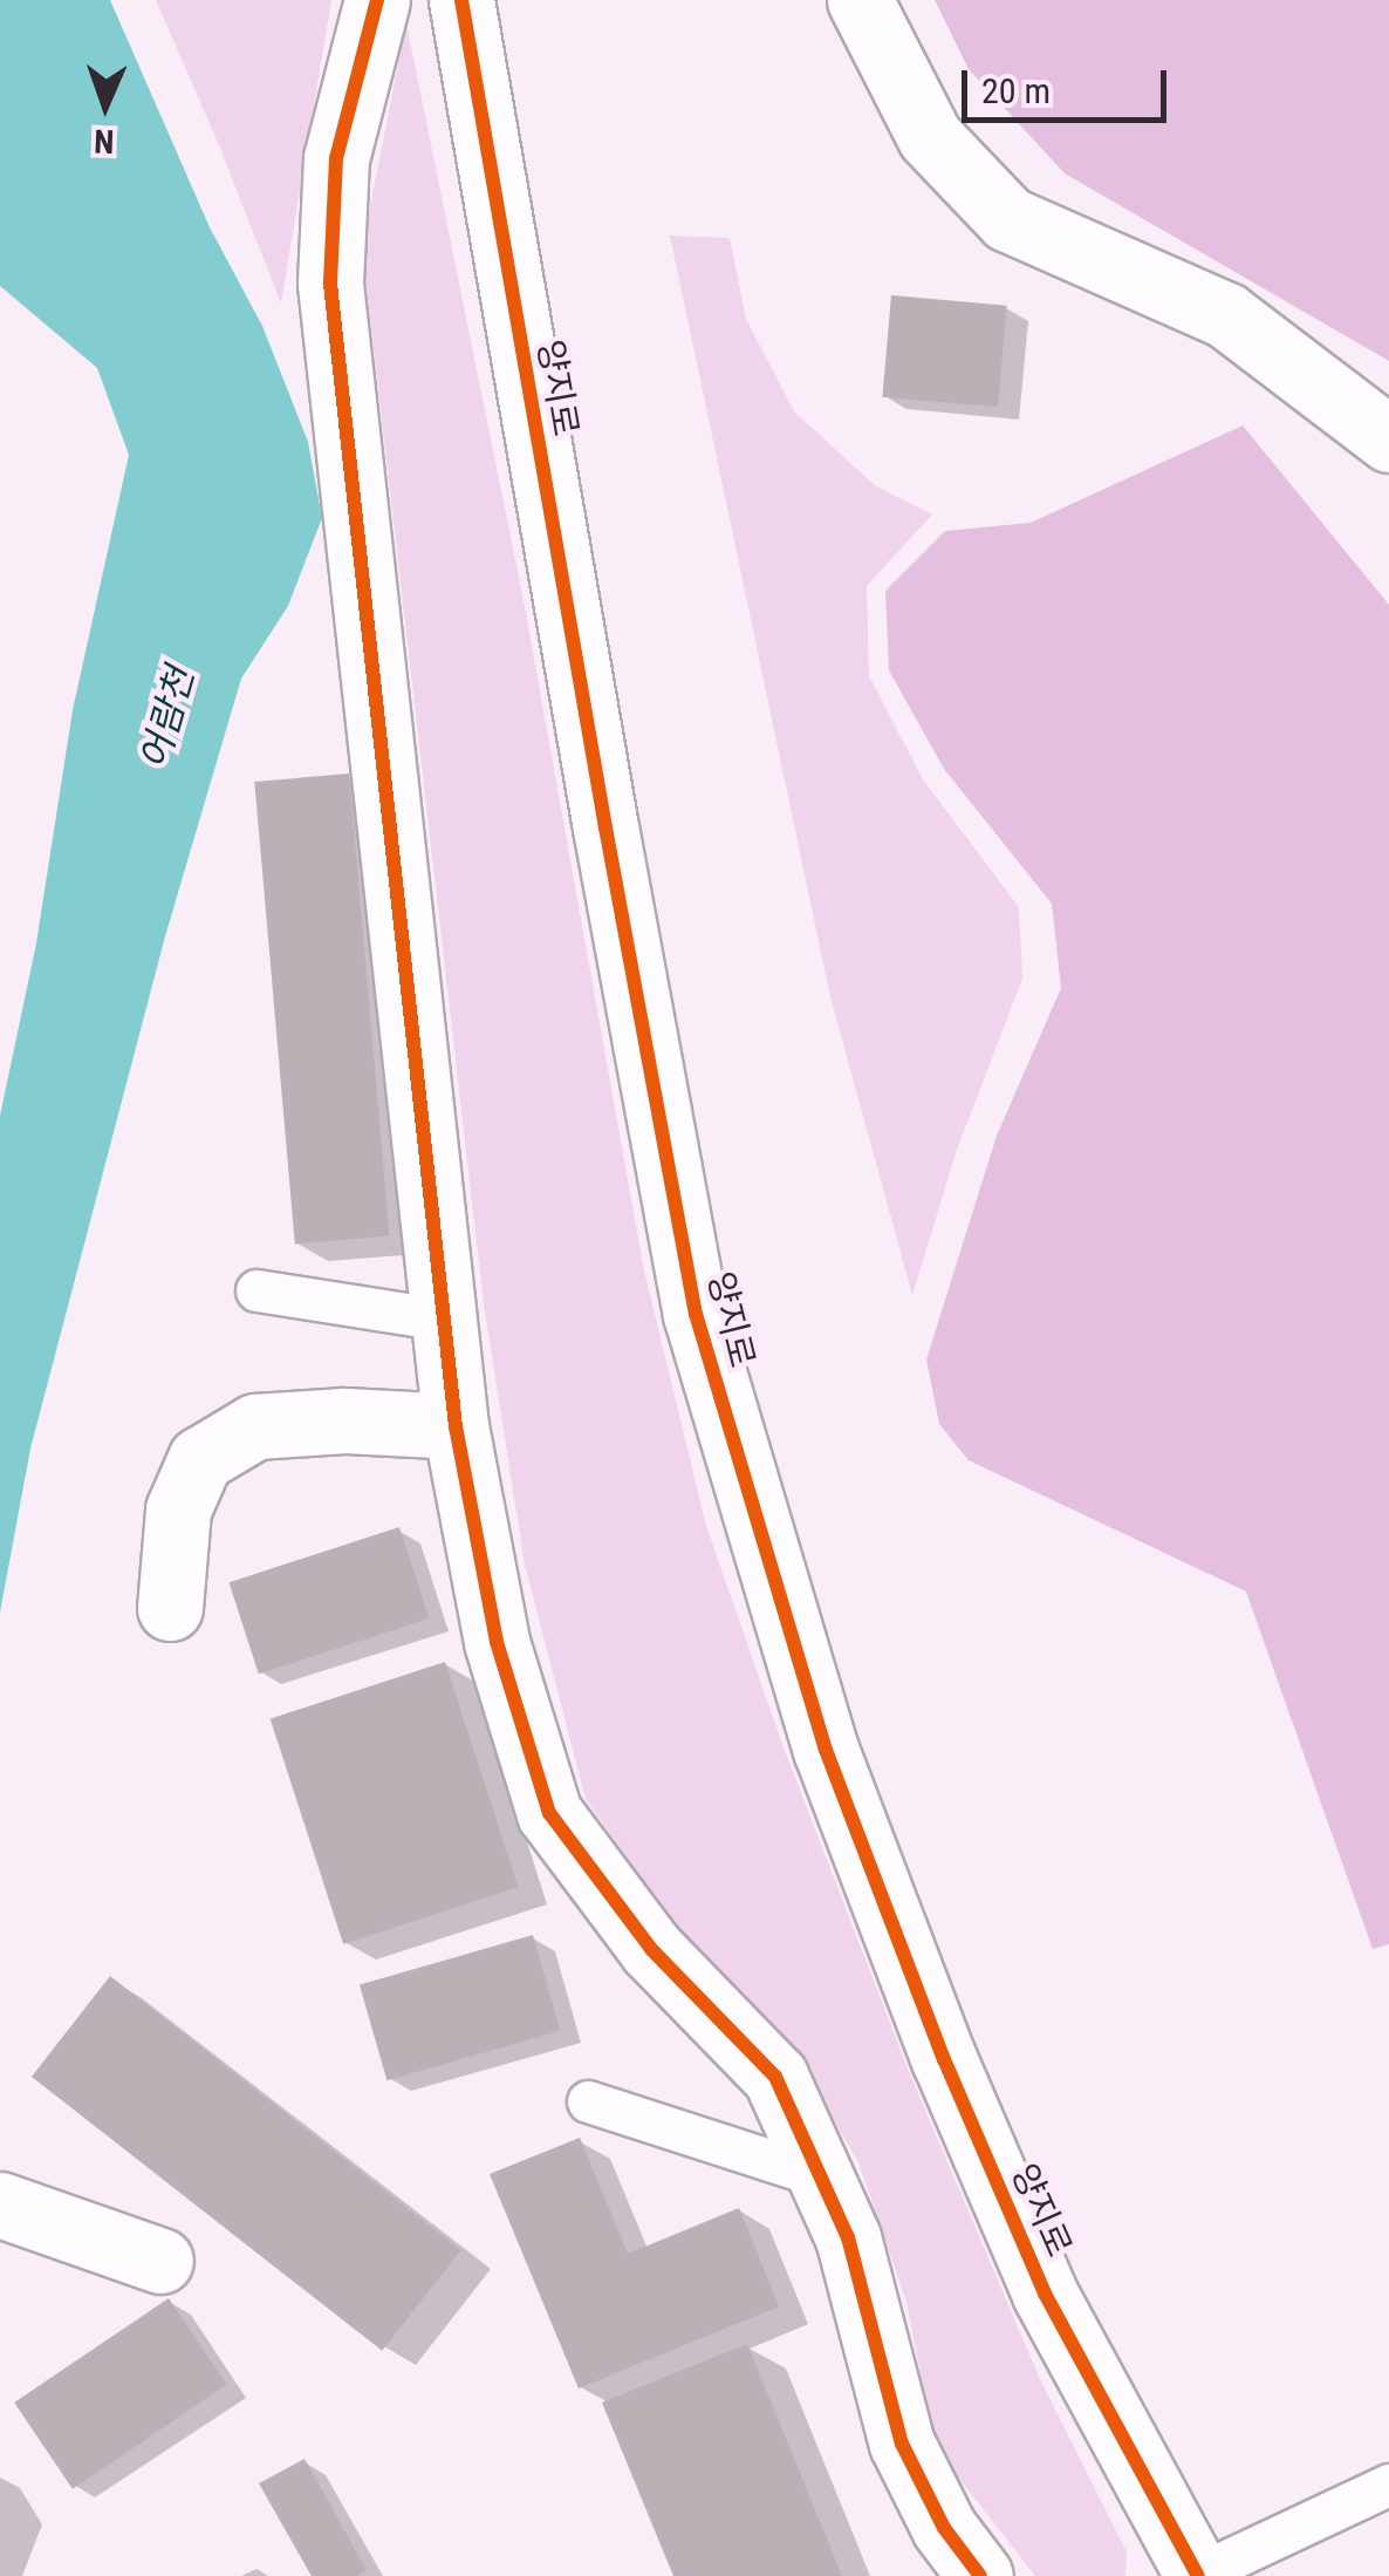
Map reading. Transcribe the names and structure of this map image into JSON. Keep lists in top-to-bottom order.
{
  "streets": {
    "street": ["양지로"]
  },
  "water": ["어람천"],
  "scale_bar": "20 m",
  "north": "bottom"
}
